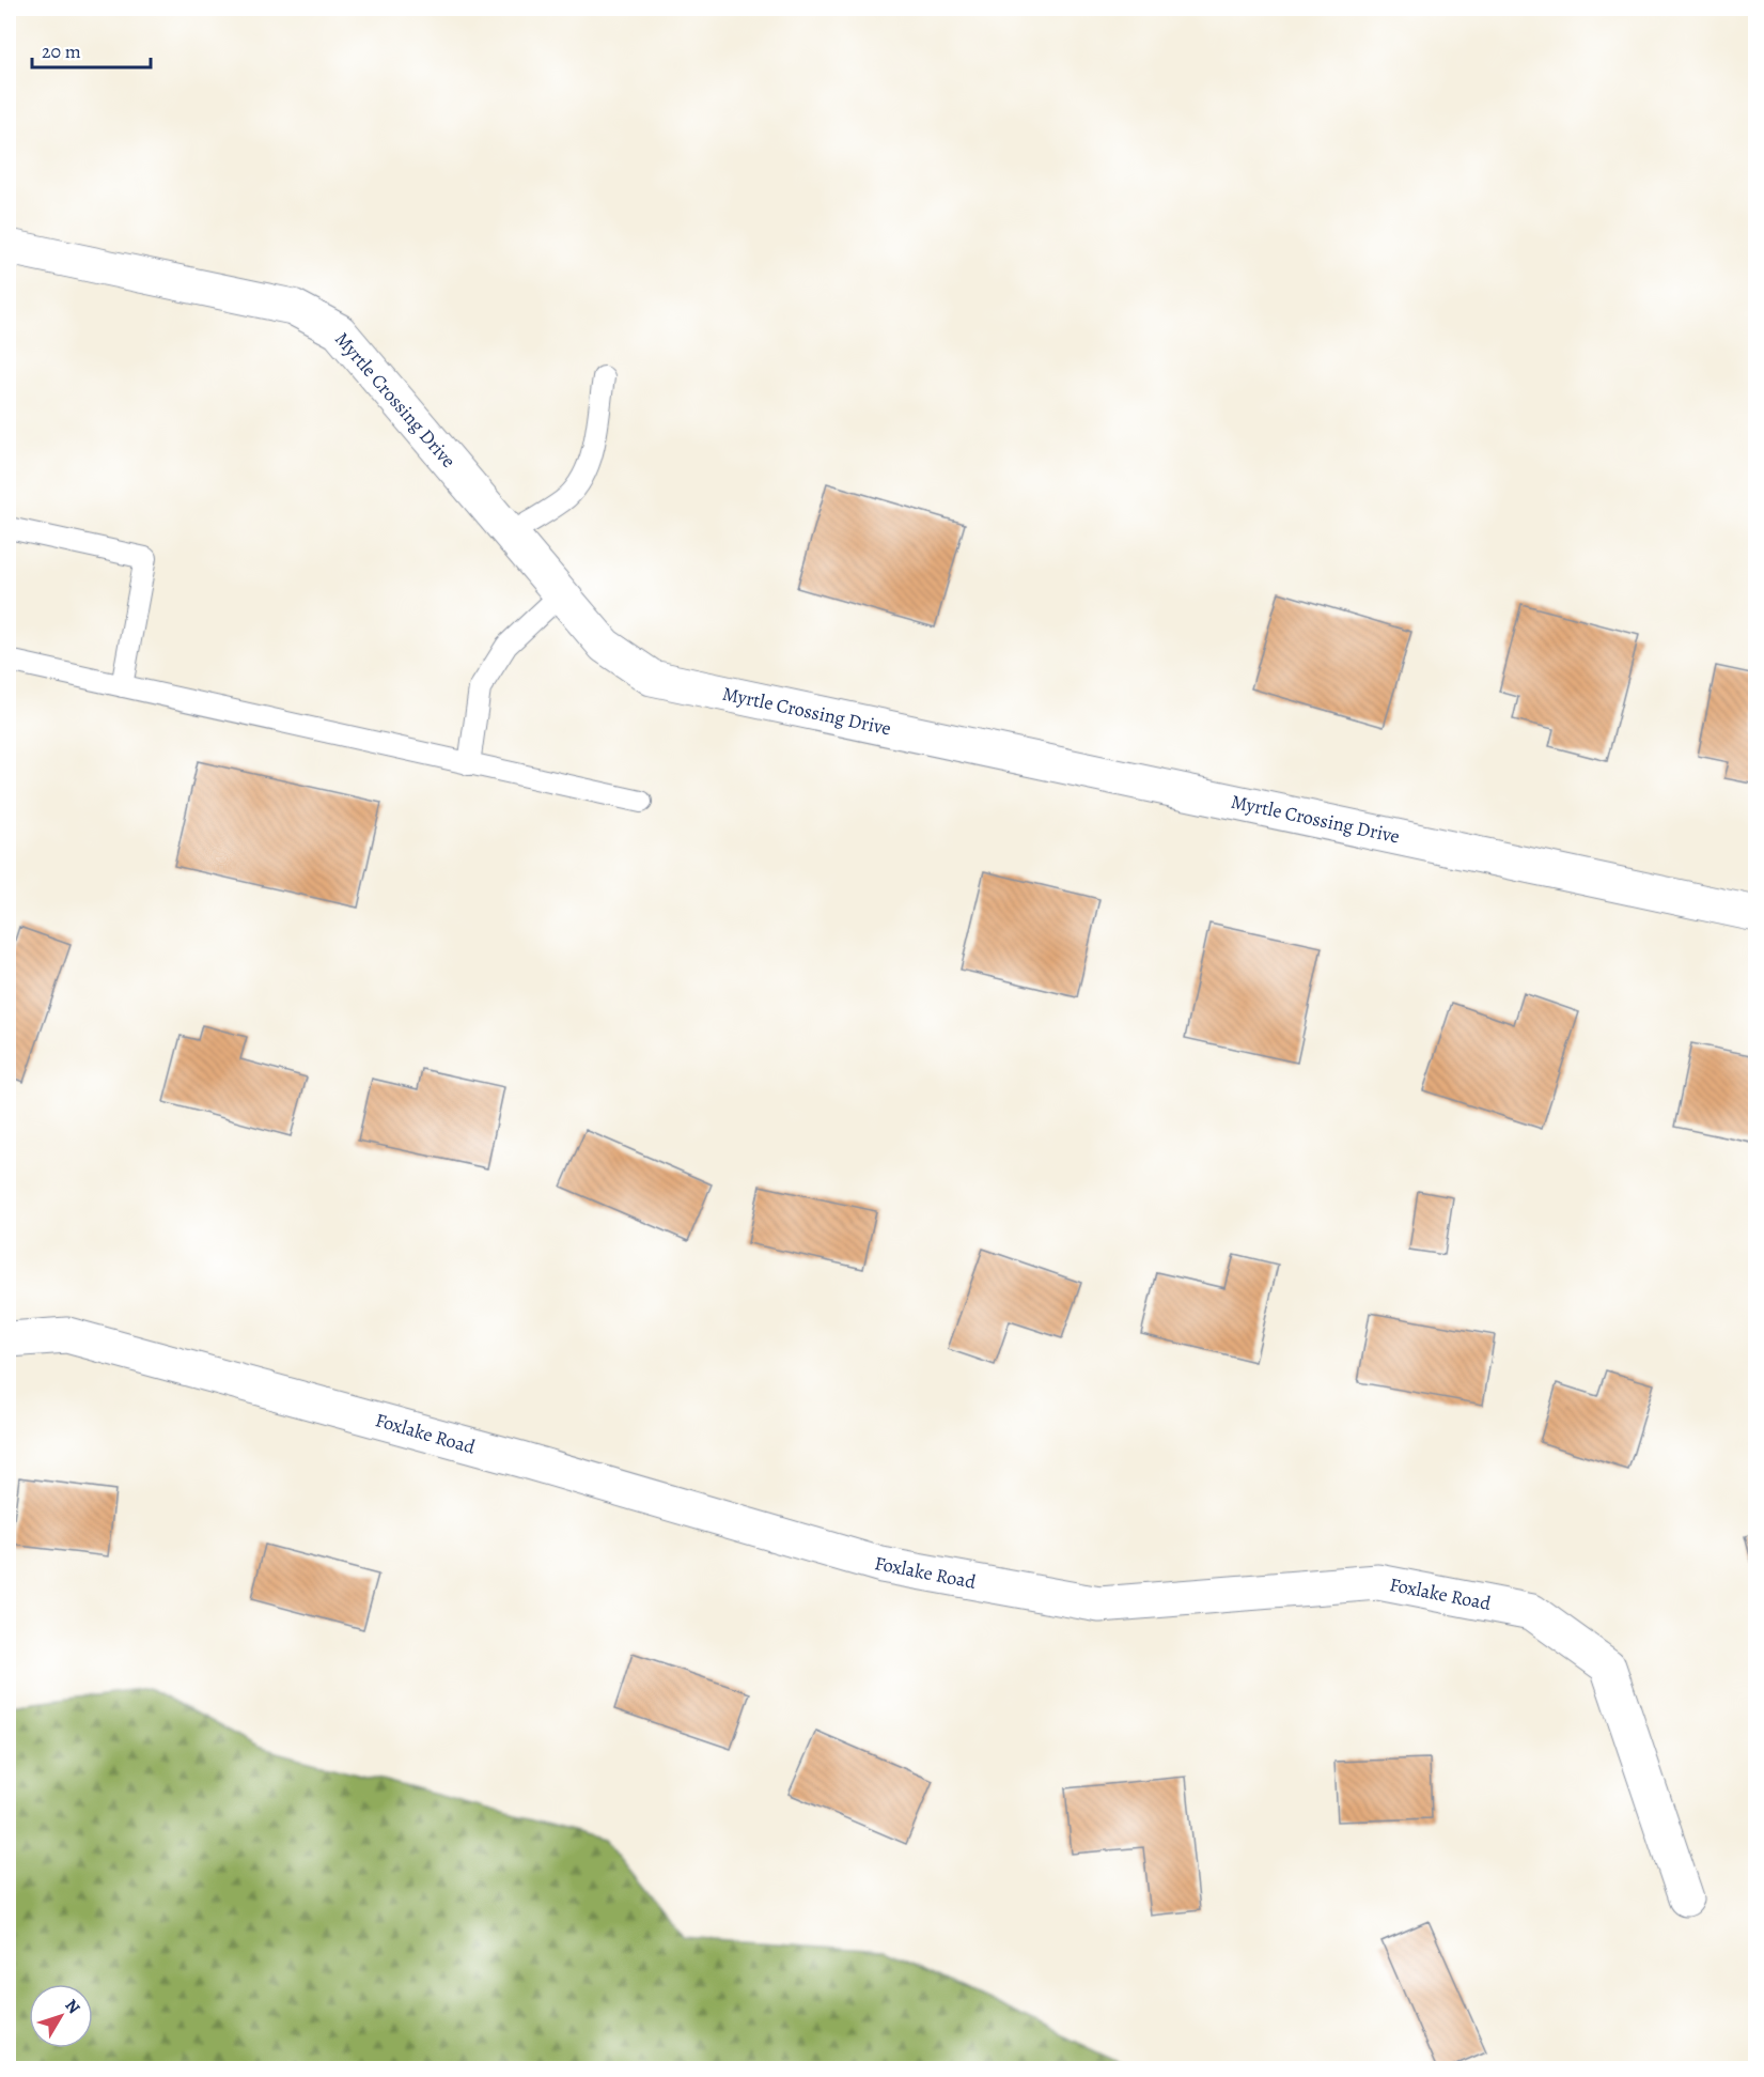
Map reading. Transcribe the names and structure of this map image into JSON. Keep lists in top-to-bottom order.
{
  "streets": {
    "street": ["Myrtle Crossing Drive", "Foxlake Road"]
  },
  "scale_bar": "20 m",
  "north": "top right"
}
